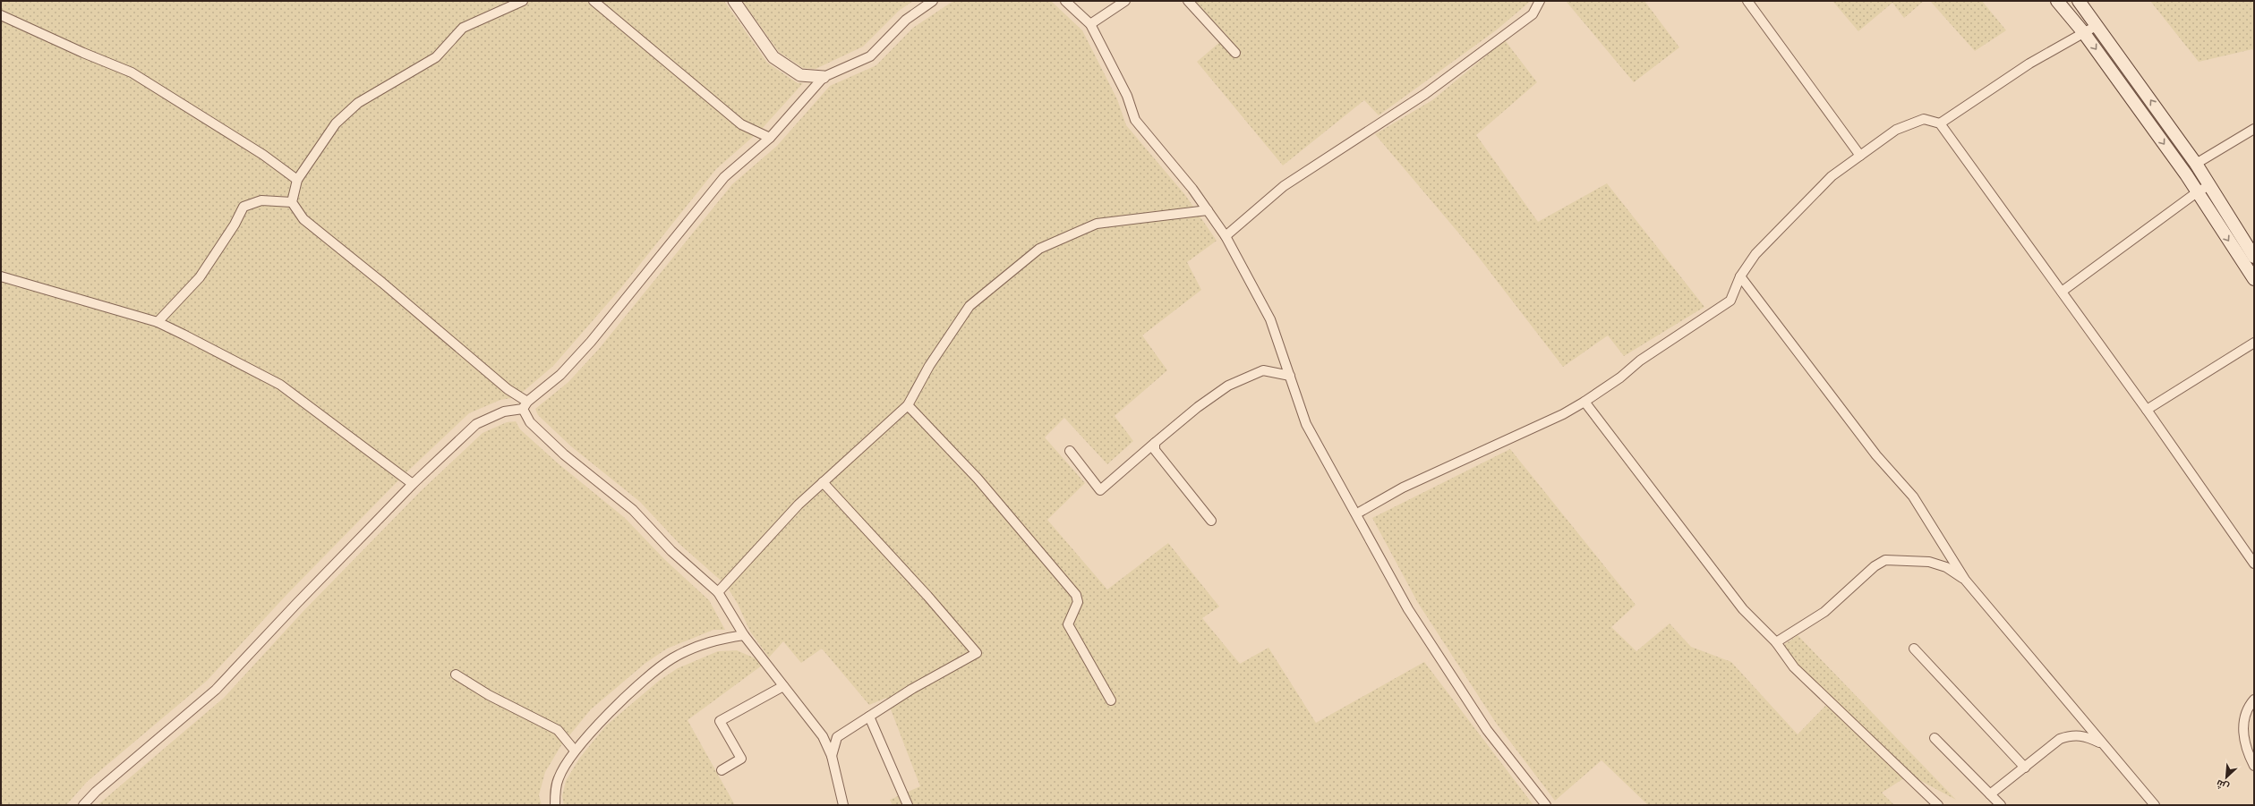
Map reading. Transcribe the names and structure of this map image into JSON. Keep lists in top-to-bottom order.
{
  "north": "bottom left"
}
